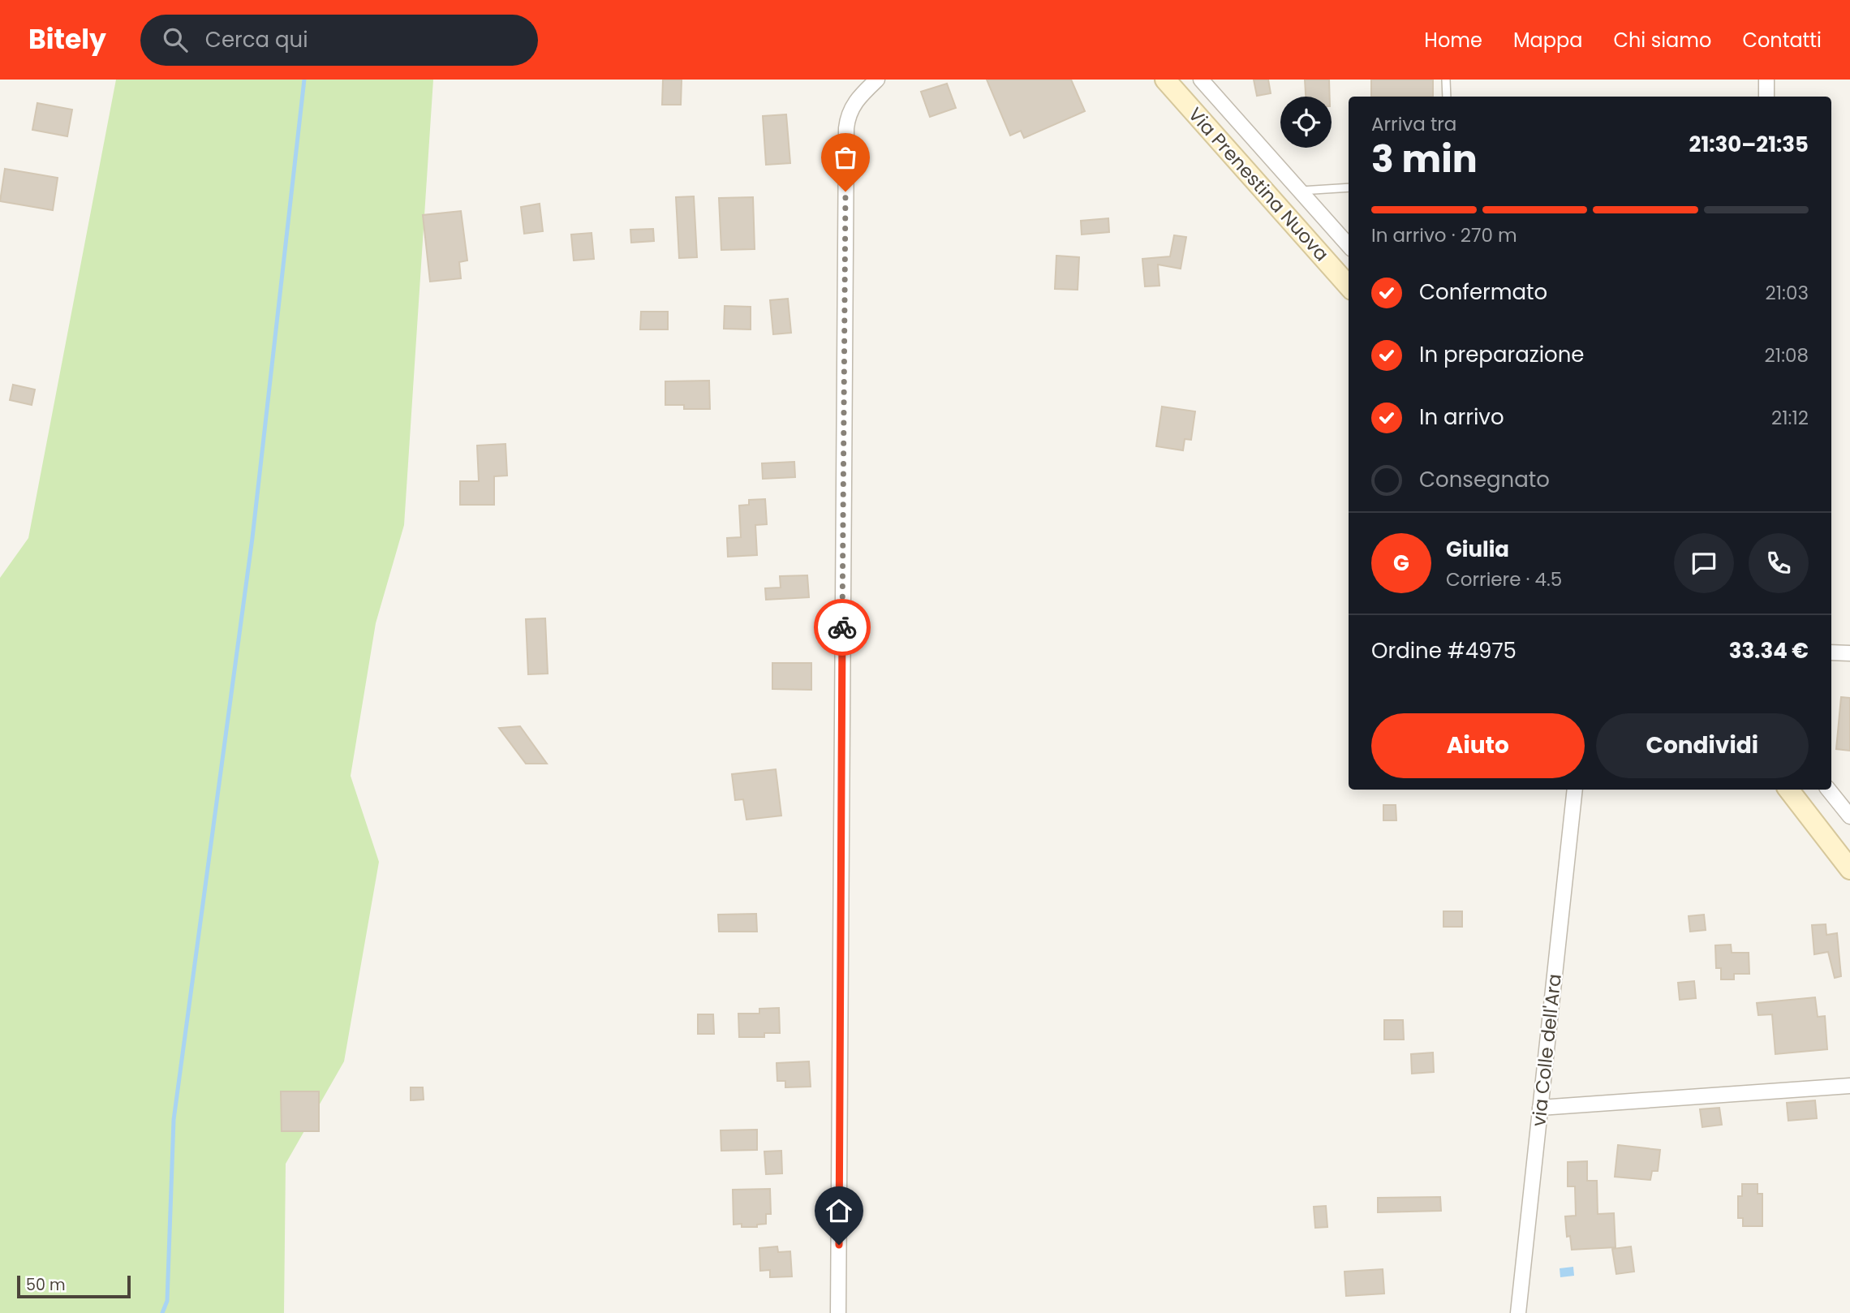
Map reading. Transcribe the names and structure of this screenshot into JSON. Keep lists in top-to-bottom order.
{
  "streets": {
    "main road": ["Via Prenestina Nuova"],
    "street": ["via Colle dell'Ara"]
  },
  "scale_bar": "50 m",
  "page": {
    "header": "Bitely",
    "search": "Cerca qui",
    "nav": [
      "Home",
      "Mappa",
      "Chi siamo",
      "Contatti"
    ],
    "heading": ["3 min", "Arriva tra", "21:30–21:35"],
    "panel": [
      "Giulia",
      "Corriere · 4.5",
      "Ordine #4975",
      "33.34 €"
    ],
    "bar": "In arrivo · 270 m",
    "list": [
      ["Confermato", "21:03"],
      ["In preparazione", "21:08"],
      ["In arrivo", "21:12"],
      "Consegnato"
    ],
    "round": "G",
    "buttons": ["Aiuto", "Condividi"],
    "scale": "50 m"
  }
}
